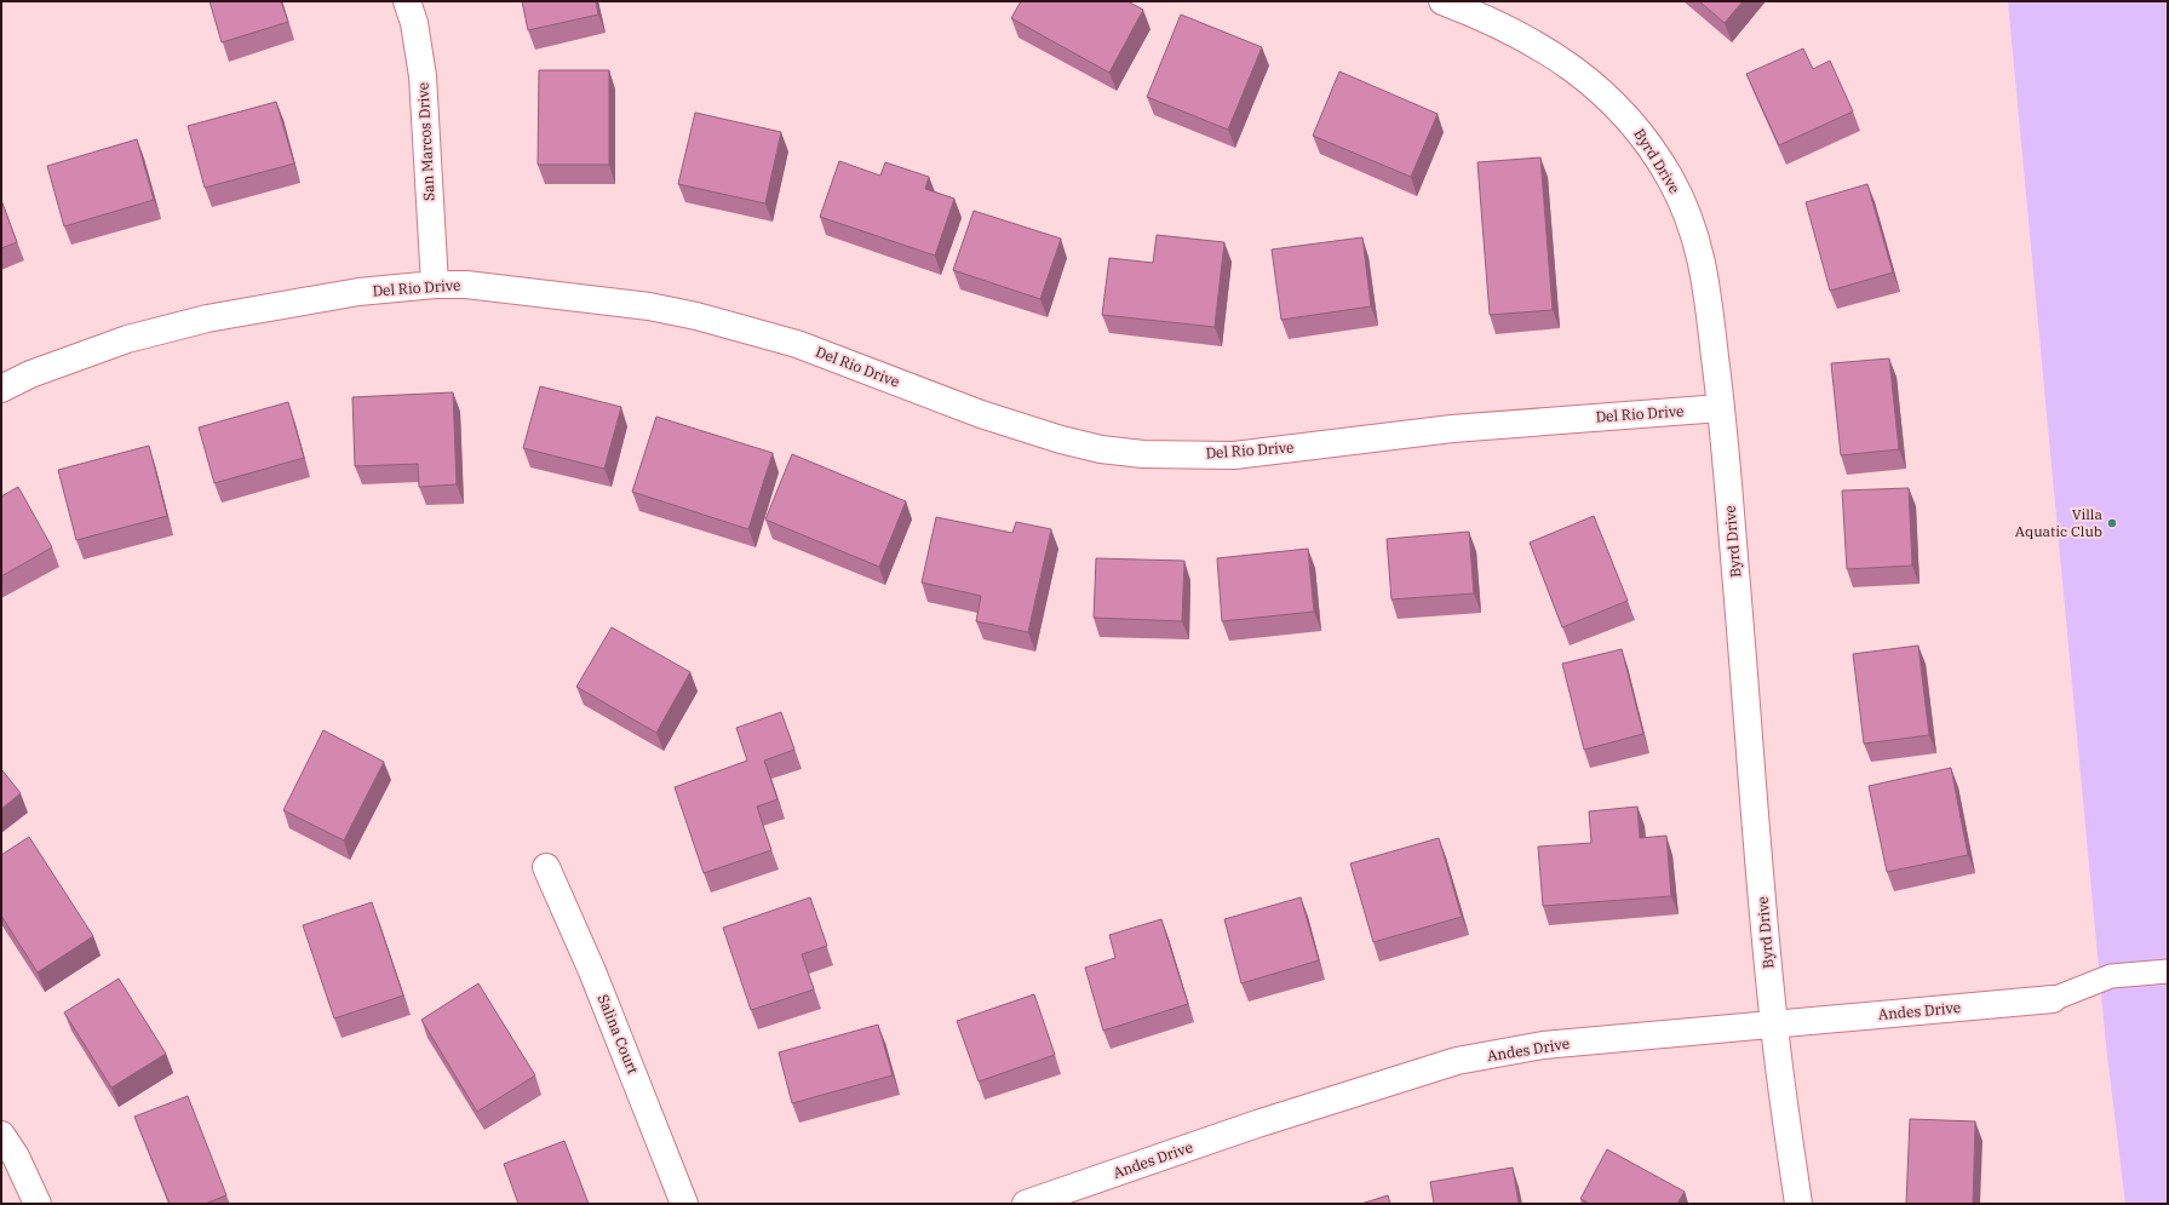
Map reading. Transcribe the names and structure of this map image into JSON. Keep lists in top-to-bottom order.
{
  "streets": {
    "street": [
      "San Marcos Drive",
      "Byrd Drive",
      "Del Rio Drive",
      "Andes Drive",
      "Salina Court"
    ]
  },
  "crossings": [
    ["San Marcos Drive", "Del Rio Drive"],
    ["Byrd Drive", "Del Rio Drive"],
    ["Byrd Drive", "Andes Drive"]
  ],
  "places": ["Villa Aquatic Club"]
}
